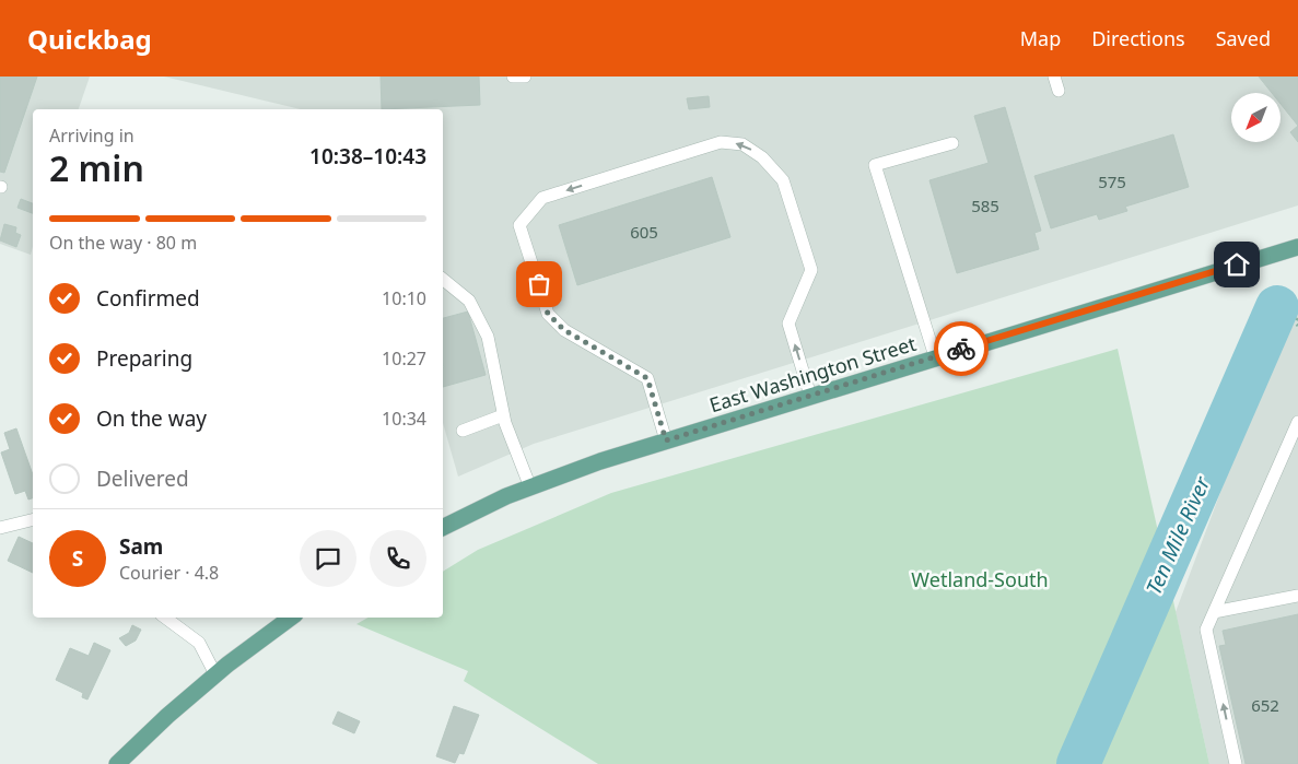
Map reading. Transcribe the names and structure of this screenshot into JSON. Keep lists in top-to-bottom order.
{
  "streets": {
    "main road": ["East Washington Street"]
  },
  "water": ["Ten Mile River"],
  "parks": ["Wetland-South"],
  "house_numbers": [
    "575",
    "585",
    "605",
    "652"
  ],
  "north": "bottom left",
  "page": {
    "header": "Quickbag",
    "nav": ["Map", "Directions", "Saved"],
    "heading": ["2 min", "Arriving in", "10:38–10:43"],
    "panel": ["Sam", "Courier · 4.8"],
    "bar": "On the way · 80 m",
    "list": [
      ["Confirmed", "10:10"],
      ["Preparing", "10:27"],
      ["On the way", "10:34"],
      "Delivered"
    ],
    "round": "S"
  }
}
